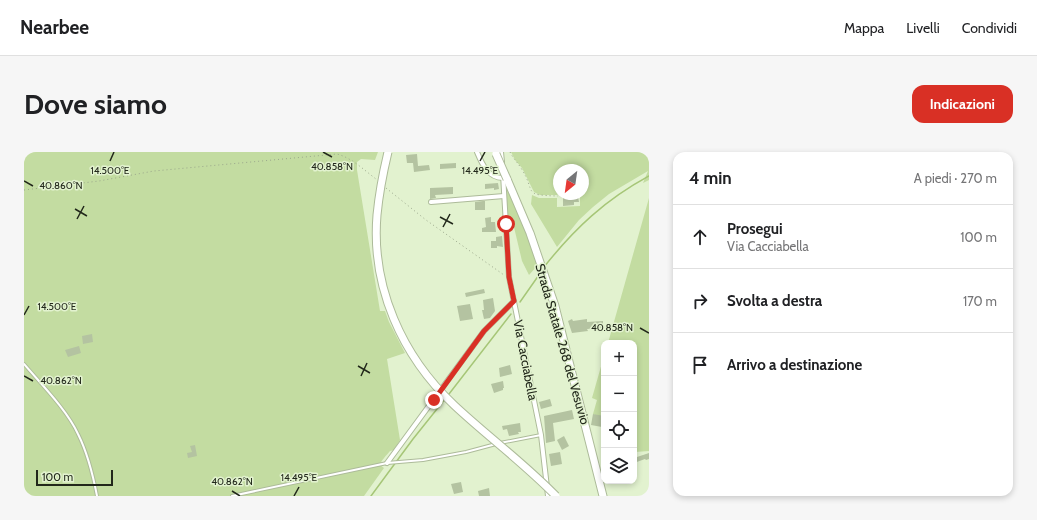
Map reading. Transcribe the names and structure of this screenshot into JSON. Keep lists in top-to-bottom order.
{
  "streets": {
    "highway": ["Strada Statale 268 del Vesuvio"],
    "street": ["Via Cacciabella"]
  },
  "crossings": [
    ["Strada Statale 268 del Vesuvio", "Via Cacciabella"]
  ],
  "scale_bar": "100 m",
  "north": "bottom left",
  "page": {
    "header": "Nearbee",
    "nav": ["Mappa", "Livelli", "Condividi"],
    "buttons": "Indicazioni",
    "title": "Dove siamo",
    "heading": ["4 min", "A piedi · 270 m"],
    "list": [
      ["Prosegui", "Via Cacciabella", "100 m"],
      ["Svolta a destra", "170 m"],
      "Arrivo a destinazione"
    ],
    "map_buttons": ["+", "−"],
    "scale": "100 m"
  },
  "coordinates": [
    "40.858°N",
    "14.500°E",
    "14.495°E",
    "40.860°N",
    "40.862°N"
  ]
}
